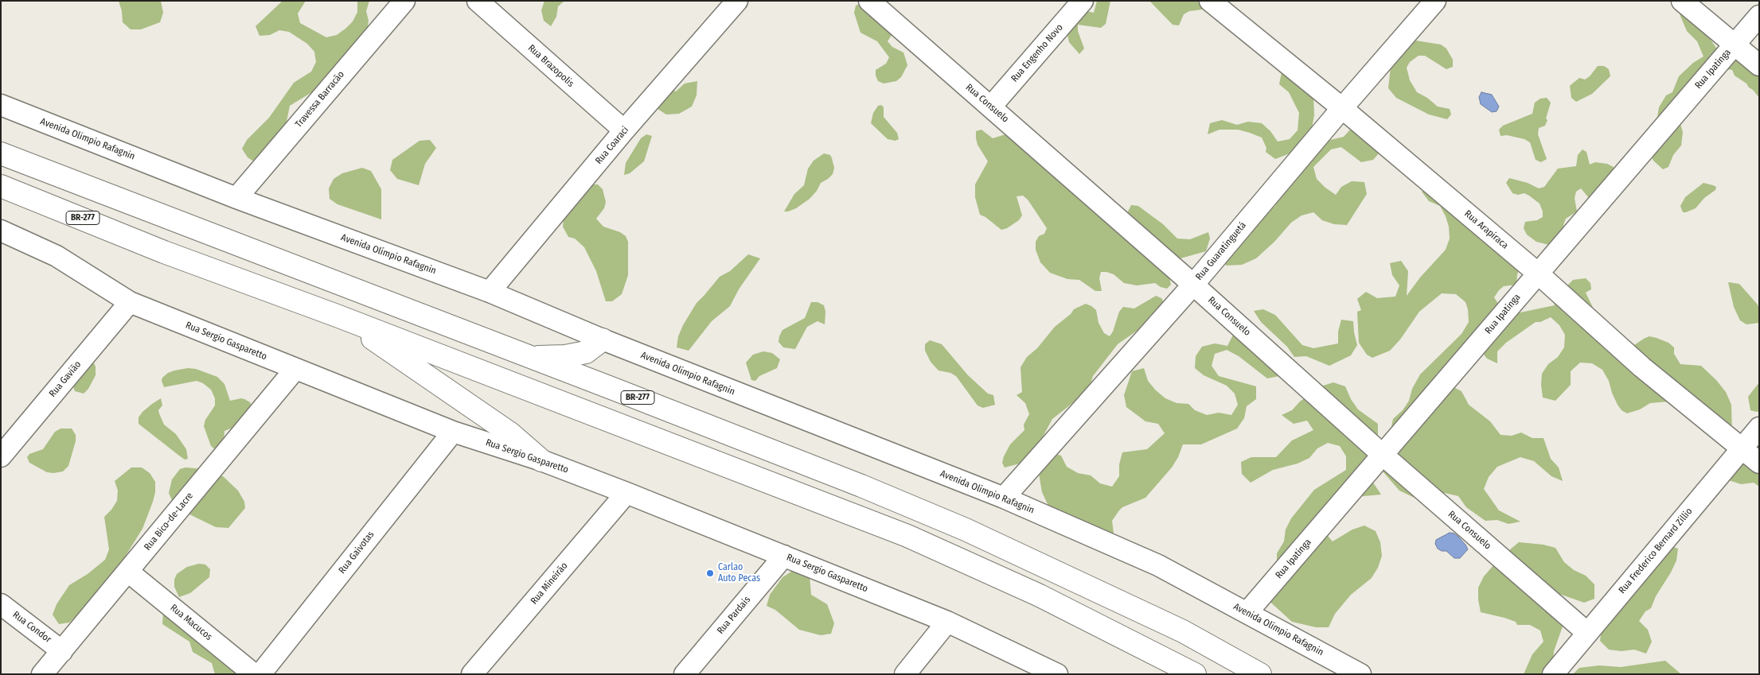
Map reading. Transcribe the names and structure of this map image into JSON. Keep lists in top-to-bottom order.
{
  "streets": {
    "highway": ["BR-277"],
    "street": [
      "Rua Engenho Novo",
      "Rua Brazopolis",
      "Rua Ipatinga",
      "Travessa Barracão",
      "Rua Consuelo",
      "Avenida Olímpio Rafagnin",
      "Rua Coaraci",
      "Rua Arapiraca",
      "Rua Guaratinguetá",
      "Rua Sergio Gasparetto",
      "Rua Gavião",
      "Rua Bico-de-Lacre",
      "Rua Frederico Bernard Zillio",
      "Rua Gaivotas",
      "Rua Mineirão",
      "Rua Pardais",
      "Rua Macucos",
      "Rua Condor"
    ]
  },
  "crossings": [
    ["Rua Engenho Novo", "Rua Consuelo"],
    ["Rua Brazopolis", "Rua Coaraci"],
    ["Rua Ipatinga", "Rua Consuelo"],
    ["Rua Ipatinga", "Avenida Olímpio Rafagnin"],
    ["Rua Ipatinga", "Rua Arapiraca"],
    ["Travessa Barracão", "Avenida Olímpio Rafagnin"],
    ["Rua Consuelo", "Rua Guaratinguetá"],
    ["Rua Consuelo", "Rua Frederico Bernard Zillio"],
    ["Avenida Olímpio Rafagnin", "Rua Coaraci"],
    ["Avenida Olímpio Rafagnin", "Rua Guaratinguetá"],
    ["Rua Arapiraca", "Rua Guaratinguetá"],
    ["Rua Arapiraca", "Rua Frederico Bernard Zillio"],
    ["Rua Sergio Gasparetto", "Rua Gavião"],
    ["Rua Sergio Gasparetto", "Rua Bico-de-Lacre"],
    ["Rua Sergio Gasparetto", "Rua Gaivotas"],
    ["Rua Sergio Gasparetto", "Rua Mineirão"],
    ["Rua Sergio Gasparetto", "Rua Pardais"],
    ["Rua Bico-de-Lacre", "Rua Macucos"],
    ["Rua Bico-de-Lacre", "Rua Condor"]
  ],
  "places": ["Carlao Auto Pecas"]
}
